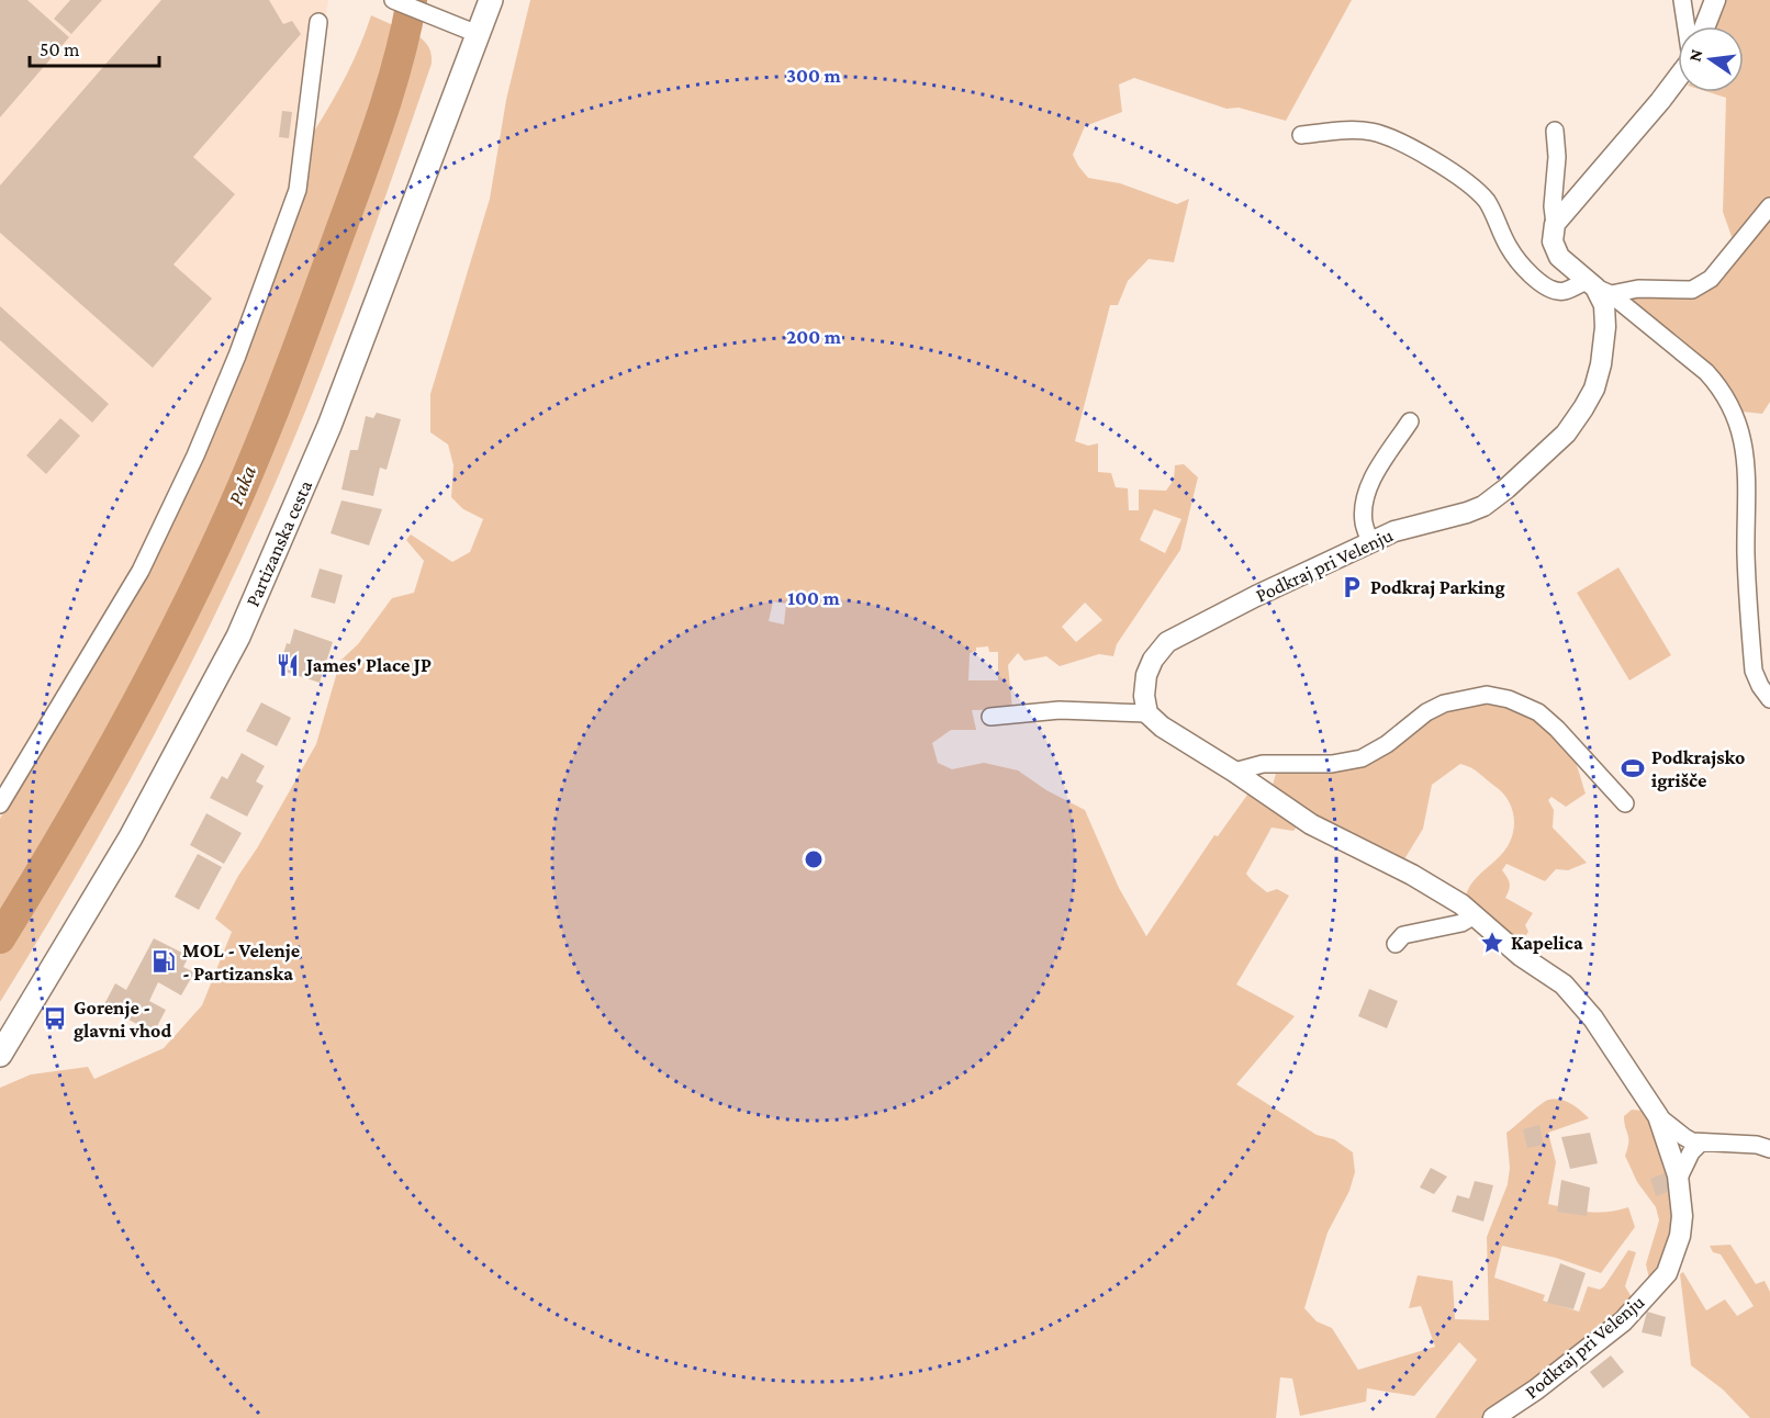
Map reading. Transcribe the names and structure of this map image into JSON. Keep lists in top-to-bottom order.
{
  "streets": {
    "main road": ["Partizanska cesta"],
    "street": ["Podkraj pri Velenju"]
  },
  "water": ["Paka"],
  "places": {
    "parking": ["Podkraj Parking"],
    "restaurant": ["James' Place JP"],
    "sports": ["Podkrajsko igrišče"],
    "place": ["Kapelica"],
    "fuel station": ["MOL - Velenje - Partizanska"],
    "bus stop": ["Gorenje - glavni vhod"]
  },
  "scale_bar": "50 m",
  "north": "left",
  "rings": ["300 m", "200 m", "100 m"]
}
